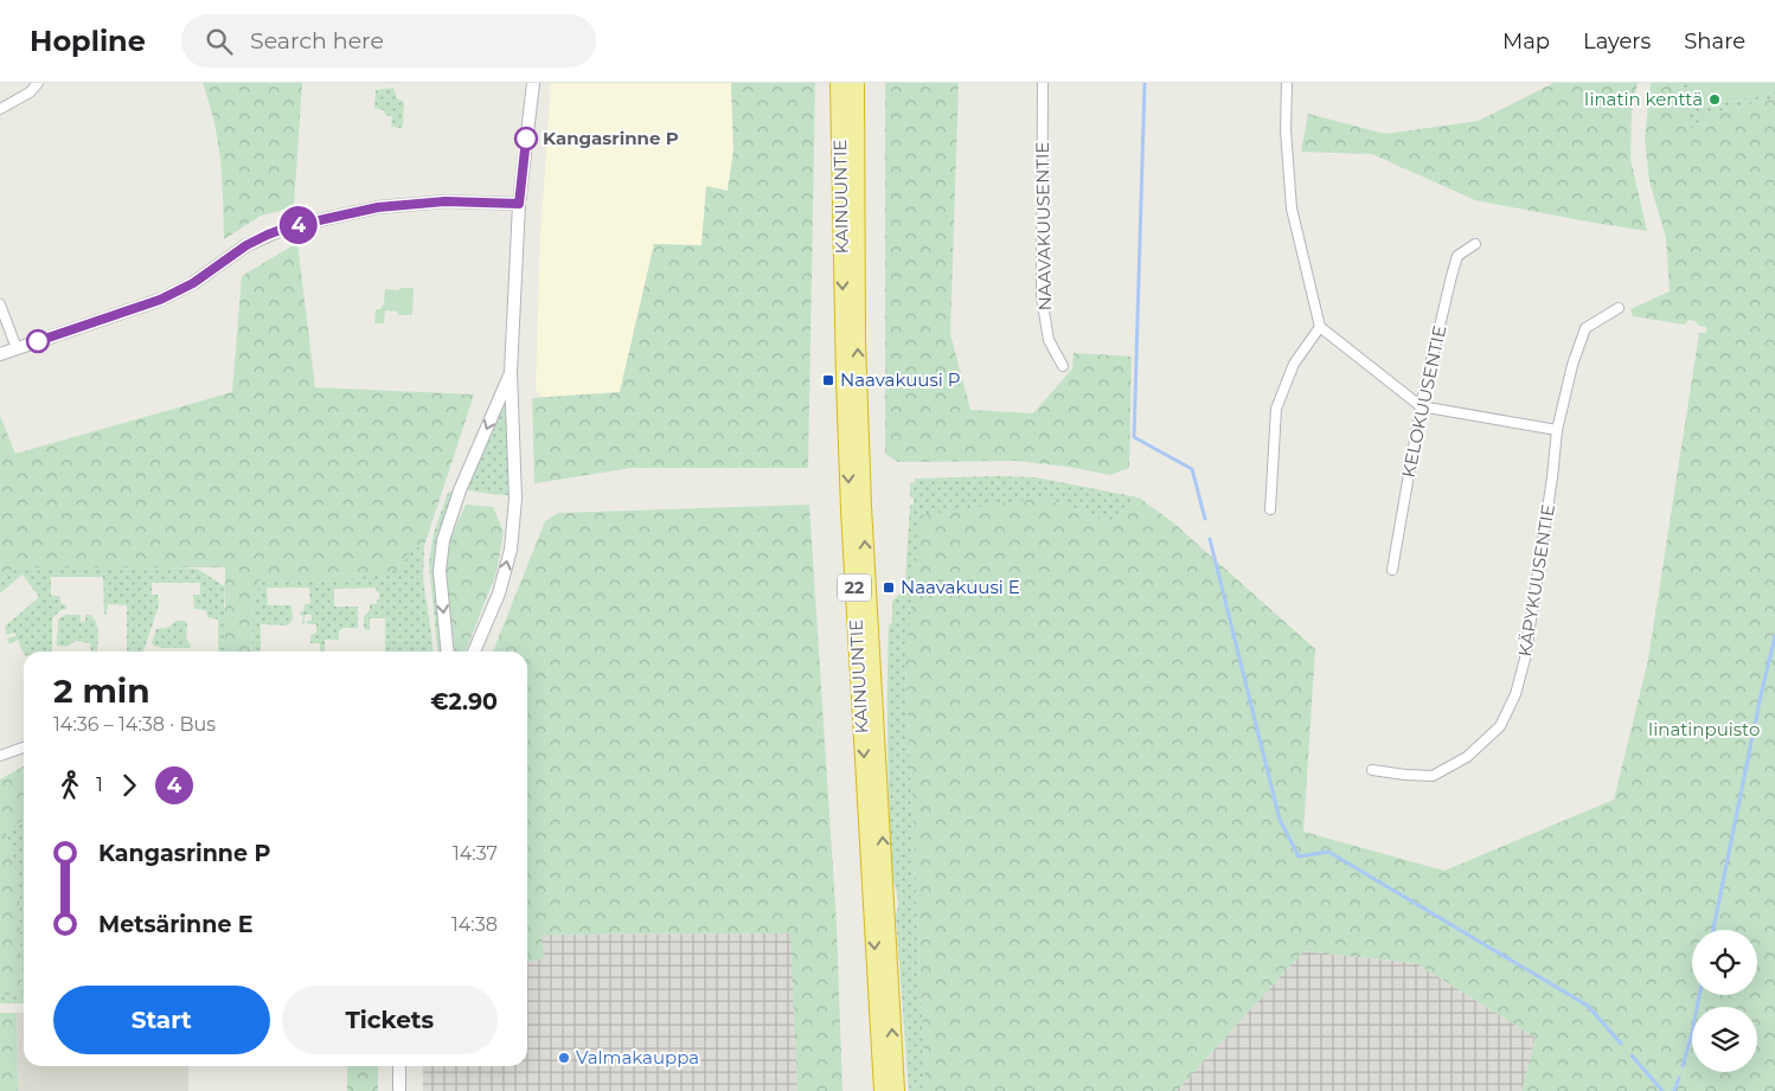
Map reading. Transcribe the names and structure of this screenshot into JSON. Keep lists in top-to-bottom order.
{
  "streets": {
    "highway": ["KAINUUNTIE", "22"],
    "street": ["NAAVAKUUSENTIE", "KELOKUUSENTIE", "KÄPYKUUSENTIE"]
  },
  "parks": ["Iinatinpuisto"],
  "places": {
    "other": ["Iinatin kenttä", "Kangasrinne P", "Valmakauppa"],
    "transit": ["Naavakuusi P", "Naavakuusi E"]
  },
  "lines": ["bus line 4"],
  "page": {
    "header": "Hopline",
    "search": "Search here",
    "nav": ["Map", "Layers", "Share"],
    "on_map": "4",
    "heading": ["2 min", "14:36 – 14:38 · Bus", "€2.90"],
    "legs": ["1", "4"],
    "list": [
      {
        "name": "Kangasrinne P",
        "value": "14:37"
      },
      {
        "name": "Metsärinne E",
        "value": "14:38"
      }
    ],
    "buttons": ["Start", "Tickets"]
  }
}
